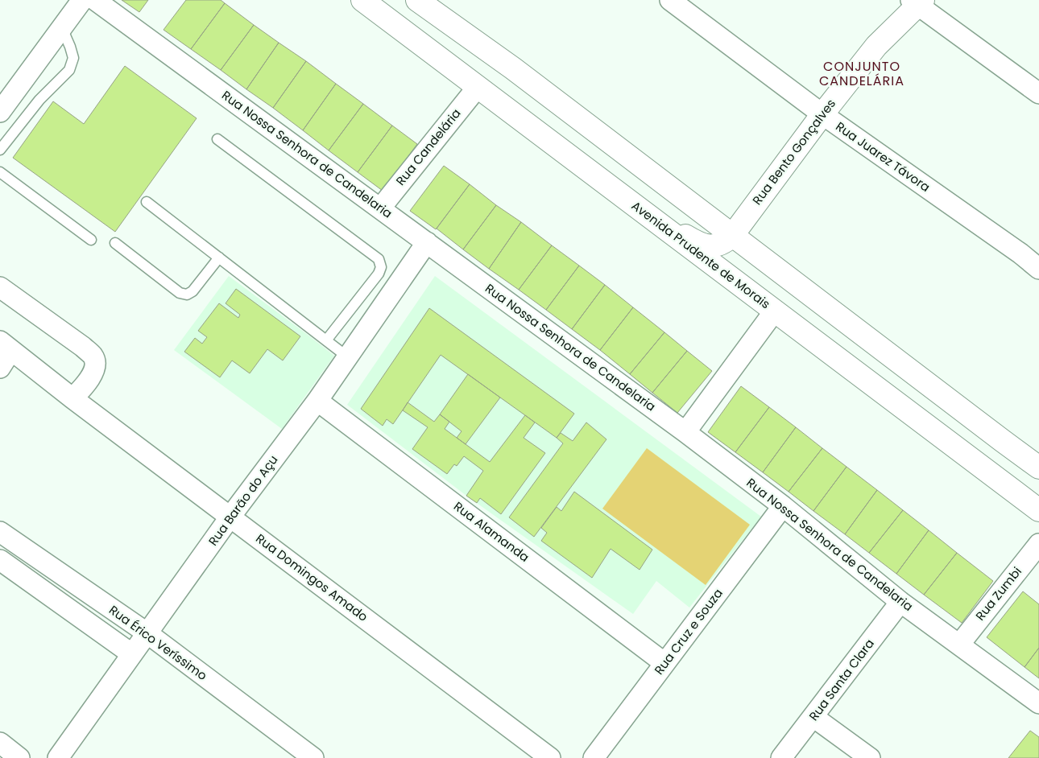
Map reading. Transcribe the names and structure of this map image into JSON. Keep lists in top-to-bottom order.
{
  "streets": {
    "main road": ["Rua Bento Gonçalves", "Avenida Prudente de Morais"],
    "street": [
      "Rua Candelária",
      "Rua Nossa Senhora de Candelaria",
      "Rua Juarez Távora",
      "Rua Barão do Açu",
      "Rua Alamanda",
      "Rua Domingos Amado",
      "Rua Zumbi",
      "Rua Cruz e Souza",
      "Rua Érico Veríssimo",
      "Rua Santa Clara"
    ]
  },
  "crossings": [
    ["Rua Candelária", "Rua Nossa Senhora de Candelaria"],
    ["Rua Candelária", "Avenida Prudente de Morais"],
    ["Rua Bento Gonçalves", "Rua Juarez Távora"],
    ["Rua Nossa Senhora de Candelaria", "Rua Barão do Açu"],
    ["Rua Nossa Senhora de Candelaria", "Rua Zumbi"],
    ["Rua Nossa Senhora de Candelaria", "Rua Cruz e Souza"],
    ["Rua Nossa Senhora de Candelaria", "Rua Santa Clara"],
    ["Rua Barão do Açu", "Rua Alamanda"],
    ["Rua Barão do Açu", "Rua Domingos Amado"],
    ["Rua Barão do Açu", "Rua Érico Veríssimo"],
    ["Rua Alamanda", "Rua Cruz e Souza"]
  ],
  "districts": ["CONJUNTO CANDELÁRIA"]
}
